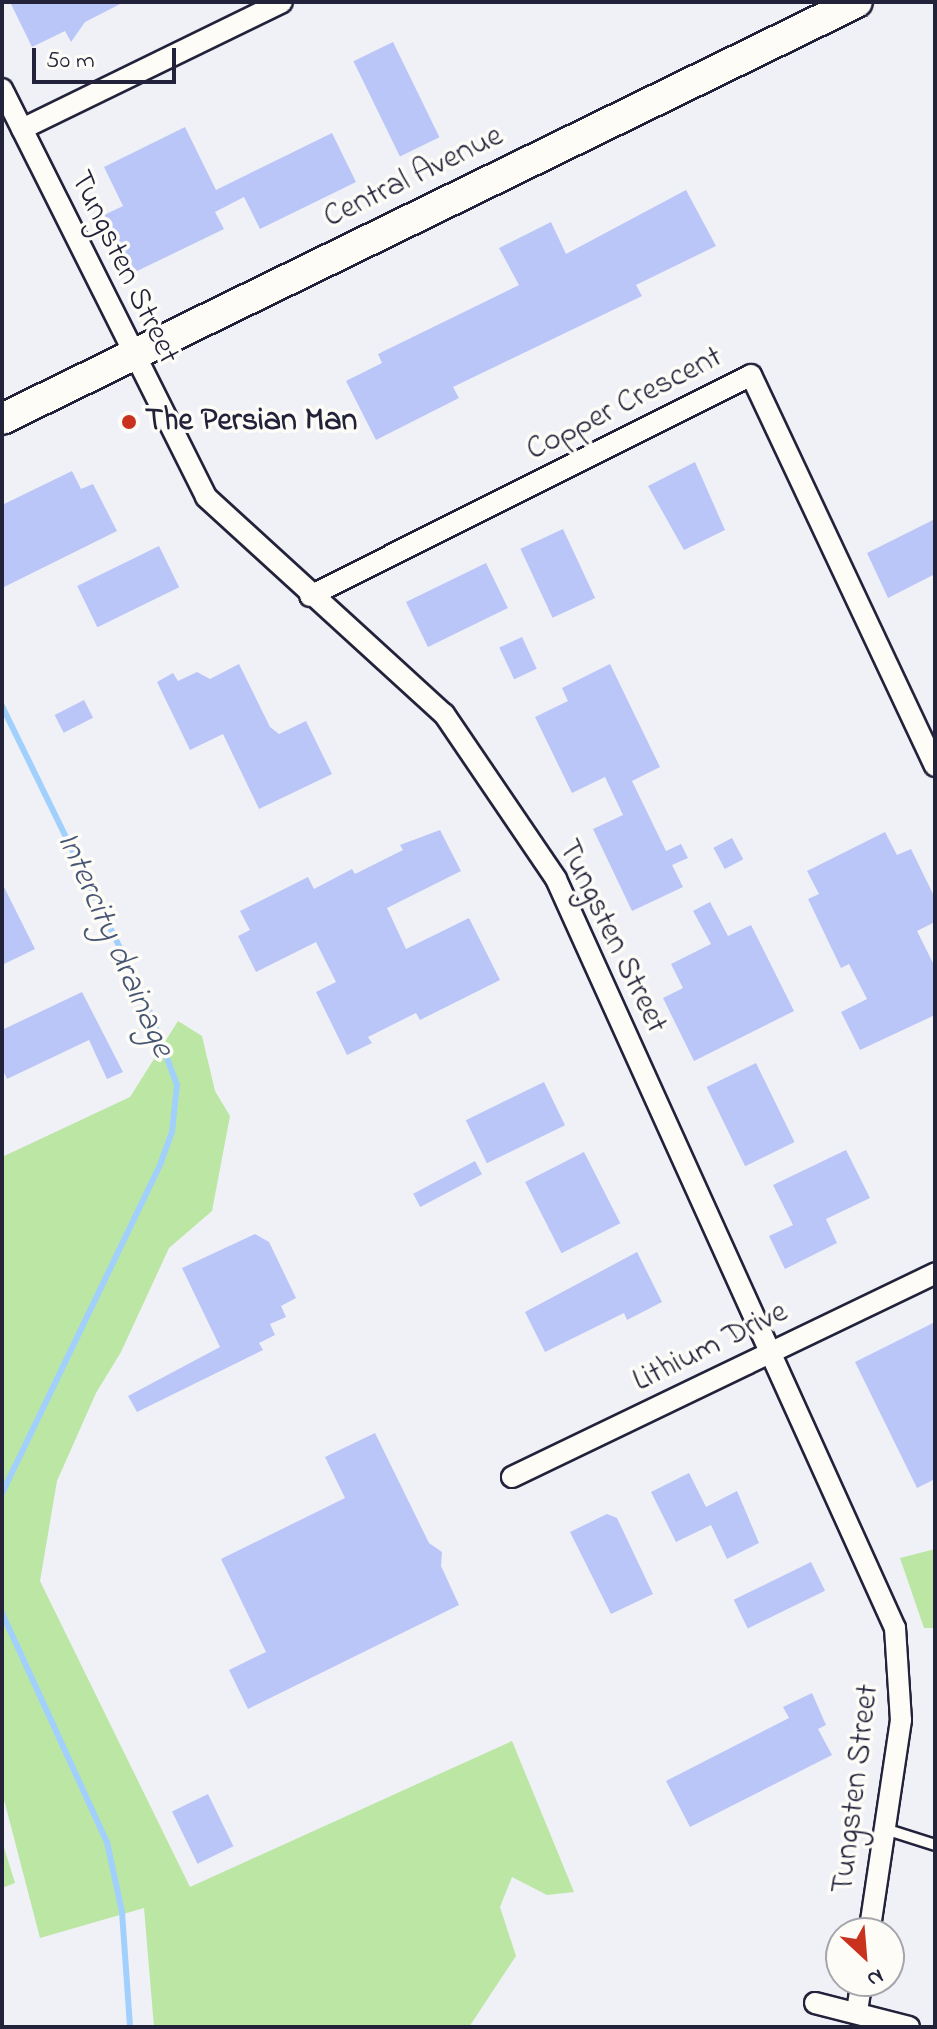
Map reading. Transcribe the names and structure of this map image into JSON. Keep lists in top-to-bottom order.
{
  "streets": {
    "main road": ["Central Avenue"],
    "street": ["Tungsten Street", "Copper Crescent", "Lithium Drive"]
  },
  "crossings": [
    ["Central Avenue", "Tungsten Street"],
    ["Tungsten Street", "Copper Crescent"],
    ["Tungsten Street", "Lithium Drive"]
  ],
  "water": ["Intercity drainage"],
  "places": ["The Persian Man"],
  "scale_bar": "50 m",
  "north": "bottom right"
}
